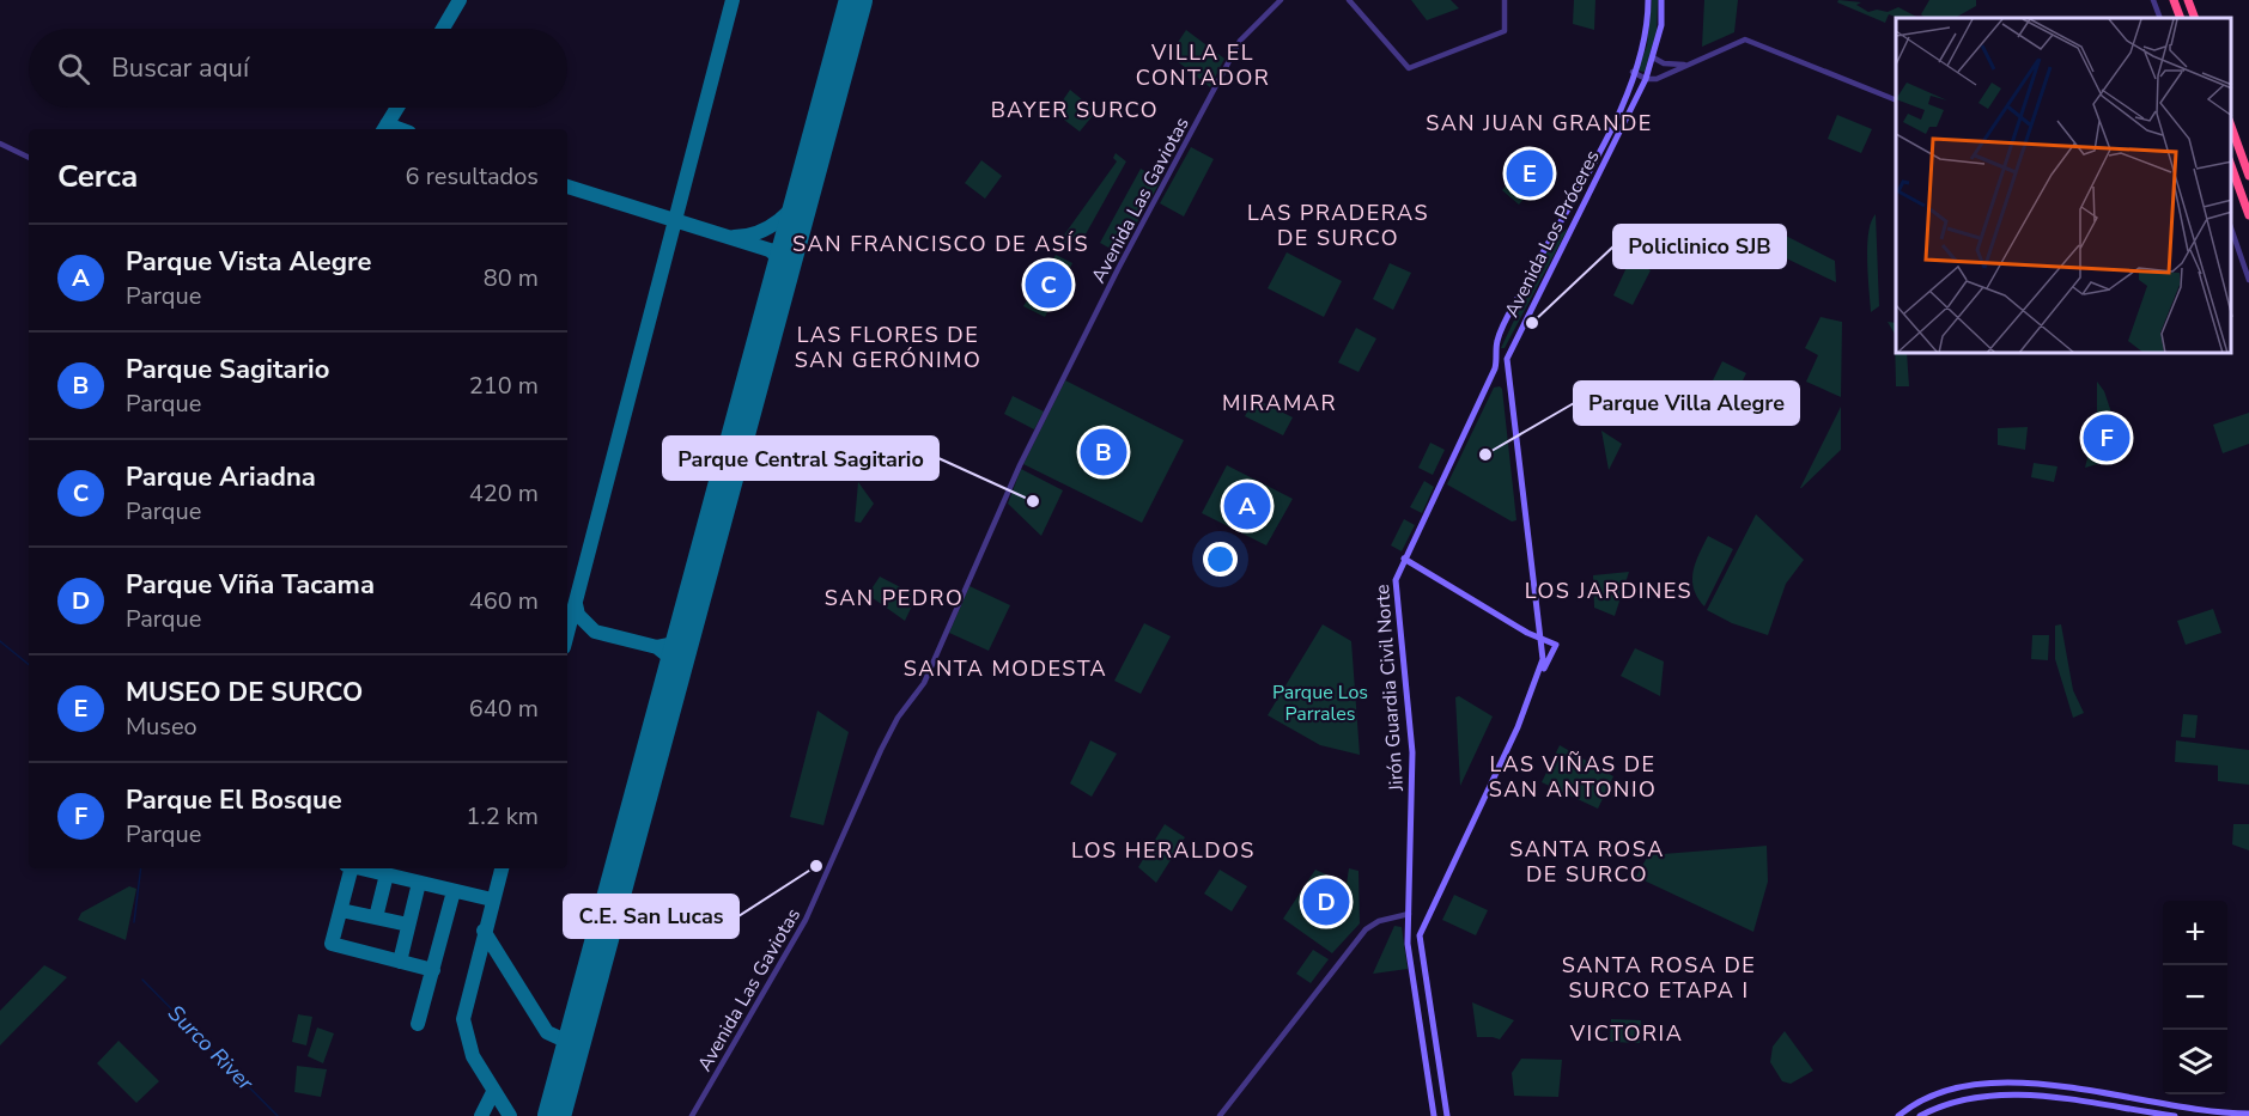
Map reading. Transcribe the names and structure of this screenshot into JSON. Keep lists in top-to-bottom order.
{
  "streets": {
    "main road": ["Avenida Los Próceres", "Jirón Guardia Civil Norte"],
    "street": ["Avenida Las Gaviotas"]
  },
  "crossings": [
    ["Avenida Los Próceres", "Jirón Guardia Civil Norte"]
  ],
  "districts": [
    "VILLA EL CONTADOR",
    "BAYER SURCO",
    "SAN JUAN GRANDE",
    "LAS PRADERAS DE SURCO",
    "SAN FRANCISCO DE ASÍS",
    "LAS FLORES DE SAN GERÓNIMO",
    "MIRAMAR",
    "LOS JARDINES",
    "SAN PEDRO",
    "SANTA MODESTA",
    "LAS VIÑAS DE SAN ANTONIO",
    "SANTA ROSA DE SURCO",
    "LOS HERALDOS",
    "SANTA ROSA DE SURCO ETAPA I",
    "VICTORIA"
  ],
  "water": ["Surco River"],
  "parks": ["Parque Los Parrales"],
  "places": [
    "Policlinico SJB",
    "Parque Villa Alegre",
    "Parque Central Sagitario",
    "C.E. San Lucas"
  ],
  "page": {
    "search": "Buscar aquí",
    "heading": ["Cerca", "6 resultados"],
    "pins": [
      "E",
      "C",
      "F",
      "B",
      "A",
      "D"
    ],
    "list": [
      {
        "mark": "A",
        "name": "Parque Vista Alegre",
        "note": "Parque",
        "value": "80 m"
      },
      {
        "mark": "B",
        "name": "Parque Sagitario",
        "note": "Parque",
        "value": "210 m"
      },
      {
        "mark": "C",
        "name": "Parque Ariadna",
        "note": "Parque",
        "value": "420 m"
      },
      {
        "mark": "D",
        "name": "Parque Viña Tacama",
        "note": "Parque",
        "value": "460 m"
      },
      {
        "mark": "E",
        "name": "MUSEO DE SURCO",
        "note": "Museo",
        "value": "640 m"
      },
      {
        "mark": "F",
        "name": "Parque El Bosque",
        "note": "Parque",
        "value": "1.2 km"
      }
    ],
    "map_buttons": ["+", "−"]
  }
}
